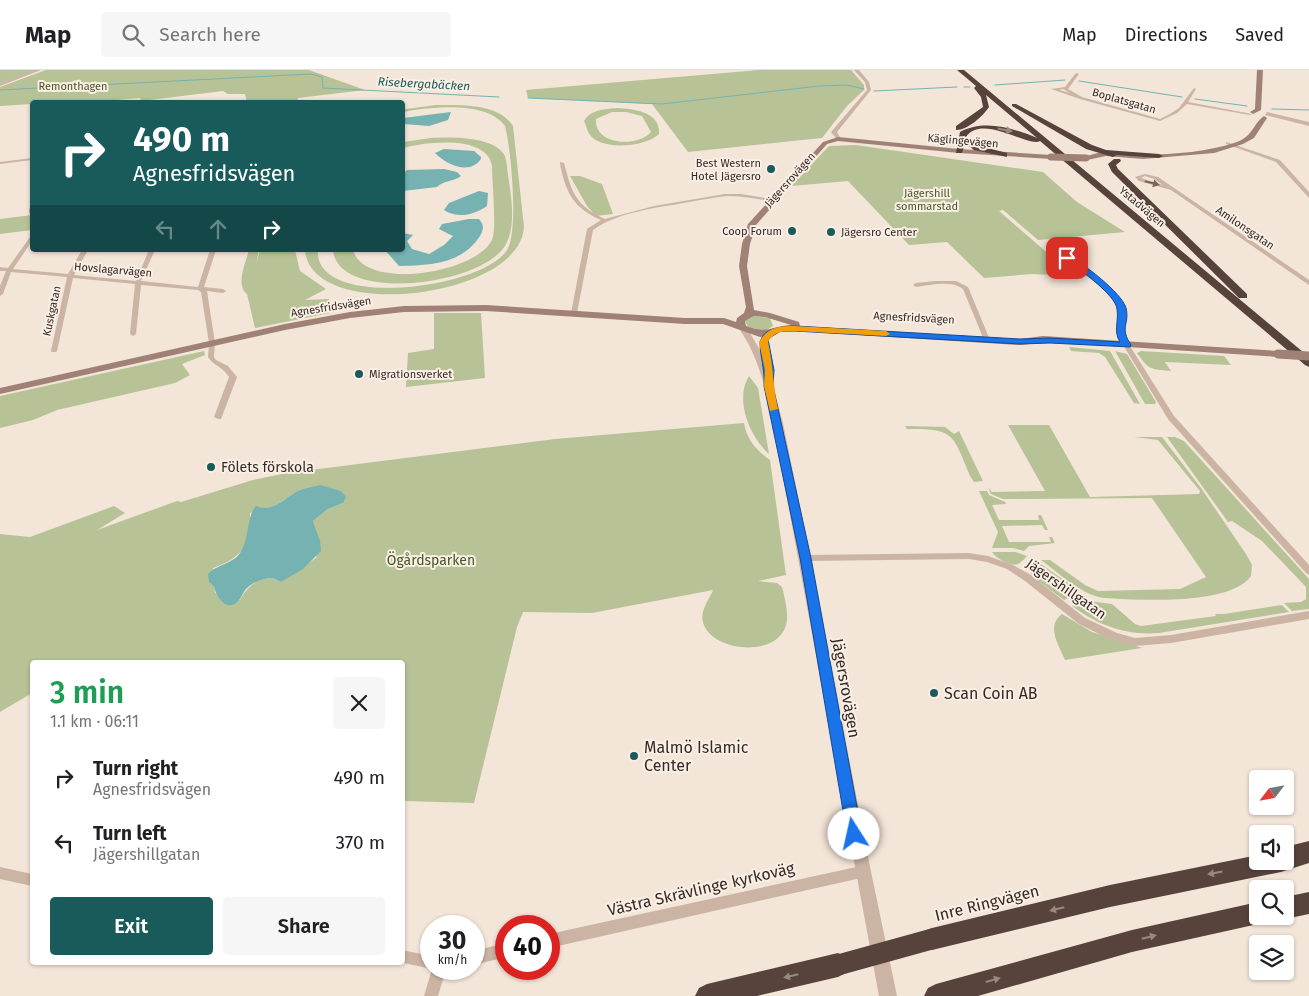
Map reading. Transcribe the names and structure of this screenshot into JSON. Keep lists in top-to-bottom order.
{
  "streets": {
    "highway": ["Ystadvägen", "Inre Ringvägen"],
    "main road": ["Käglingevägen", "Jägersrovägen", "Agnesfridsvägen"],
    "street": [
      "Boplatsgatan",
      "Amilonsgatan",
      "Hovslagarvägen",
      "Kuskgatan",
      "Jägershillgatan",
      "Västra Skrävlinge kyrkoväg"
    ]
  },
  "crossings": [
    ["Käglingevägen", "Jägersrovägen"],
    ["Jägersrovägen", "Agnesfridsvägen"],
    ["Jägersrovägen", "Jägershillgatan"],
    ["Jägersrovägen", "Västra Skrävlinge kyrkoväg"],
    ["Hovslagarvägen", "Kuskgatan"]
  ],
  "water": ["Risebergabäcken"],
  "parks": ["Remonthagen", "Jägershill sommarstad", "Ögårdsparken"],
  "places": [
    "Best Western Hotel Jägersro",
    "Coop Forum",
    "Jägersro Center",
    "Migrationsverket",
    "Fölets förskola",
    "Scan Coin AB",
    "Malmö Islamic Center"
  ],
  "north": "bottom left",
  "page": {
    "header": "Map",
    "search": "Search here",
    "nav": ["Map", "Directions", "Saved"],
    "turn": ["490 m", "Agnesfridsvägen"],
    "heading": ["3 min", "1.1 km · 06:11"],
    "list": [
      {
        "name": "Turn right",
        "note": "Agnesfridsvägen",
        "value": "490 m"
      },
      {
        "name": "Turn left",
        "note": "Jägershillgatan",
        "value": "370 m"
      }
    ],
    "buttons": ["Exit", "Share"],
    "speed": "30 km/h",
    "limit": "40"
  }
}
